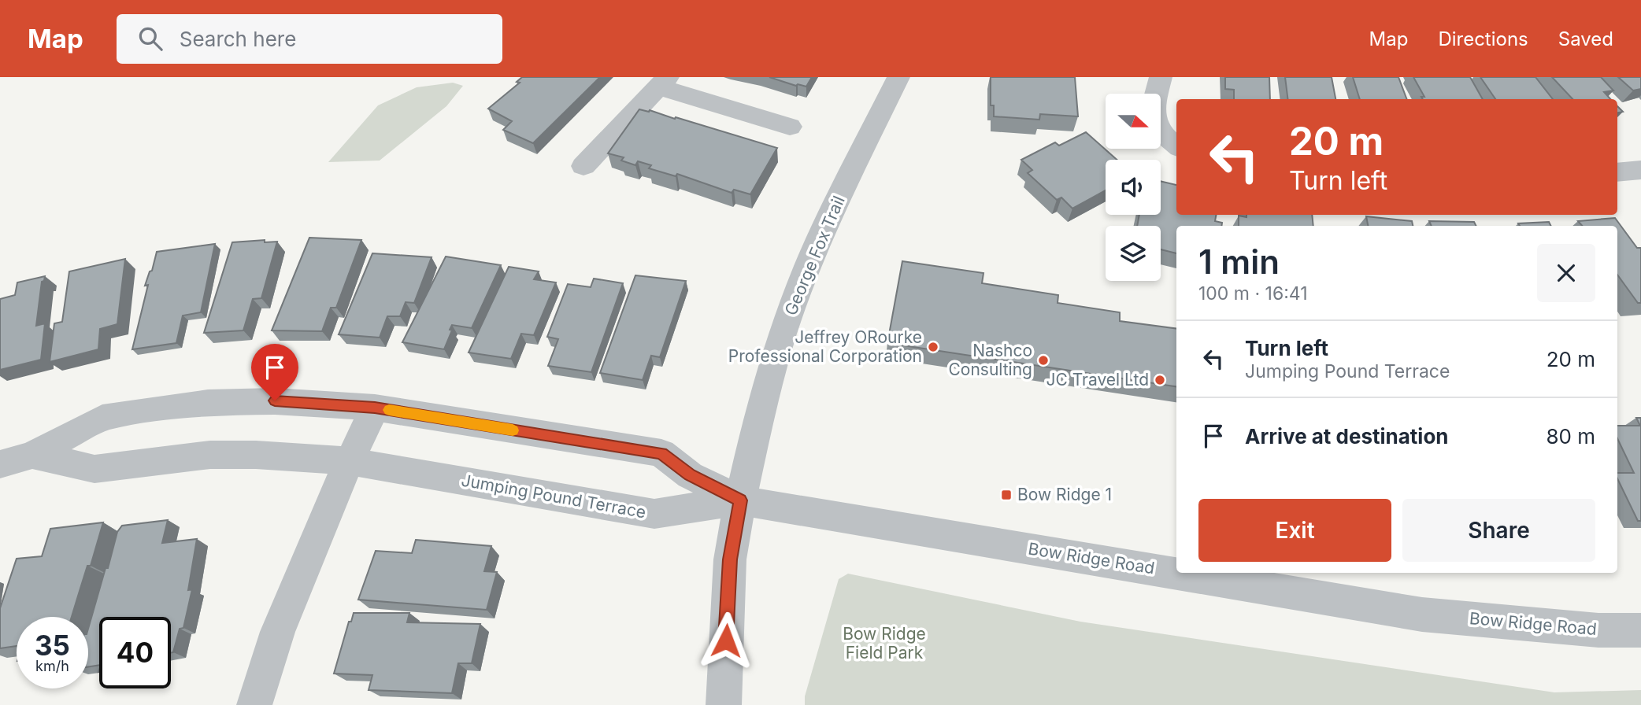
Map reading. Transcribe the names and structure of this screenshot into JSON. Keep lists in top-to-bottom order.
{
  "streets": {
    "street": ["George Fox Trail", "Jumping Pound Terrace", "Bow Ridge Road"]
  },
  "crossings": [
    ["George Fox Trail", "Jumping Pound Terrace"],
    ["George Fox Trail", "Bow Ridge Road"],
    ["Jumping Pound Terrace", "Bow Ridge Road"]
  ],
  "parks": ["Bow Ridge Field Park"],
  "places": {
    "other": ["Jeffrey ORourke Professional Corporation", "Nashco Consulting", "JC Travel Ltd"],
    "transit": ["Bow Ridge 1"]
  },
  "north": "right",
  "page": {
    "header": "Map",
    "search": "Search here",
    "nav": ["Map", "Directions", "Saved"],
    "turn": ["20 m", "Turn left"],
    "heading": ["1 min", "100 m · 16:41"],
    "list": [
      {
        "name": "Turn left",
        "note": "Jumping Pound Terrace",
        "value": "20 m"
      },
      {
        "name": "Arrive at destination",
        "value": "80 m"
      }
    ],
    "buttons": ["Exit", "Share"],
    "speed": "35 km/h",
    "limit": "40"
  }
}
